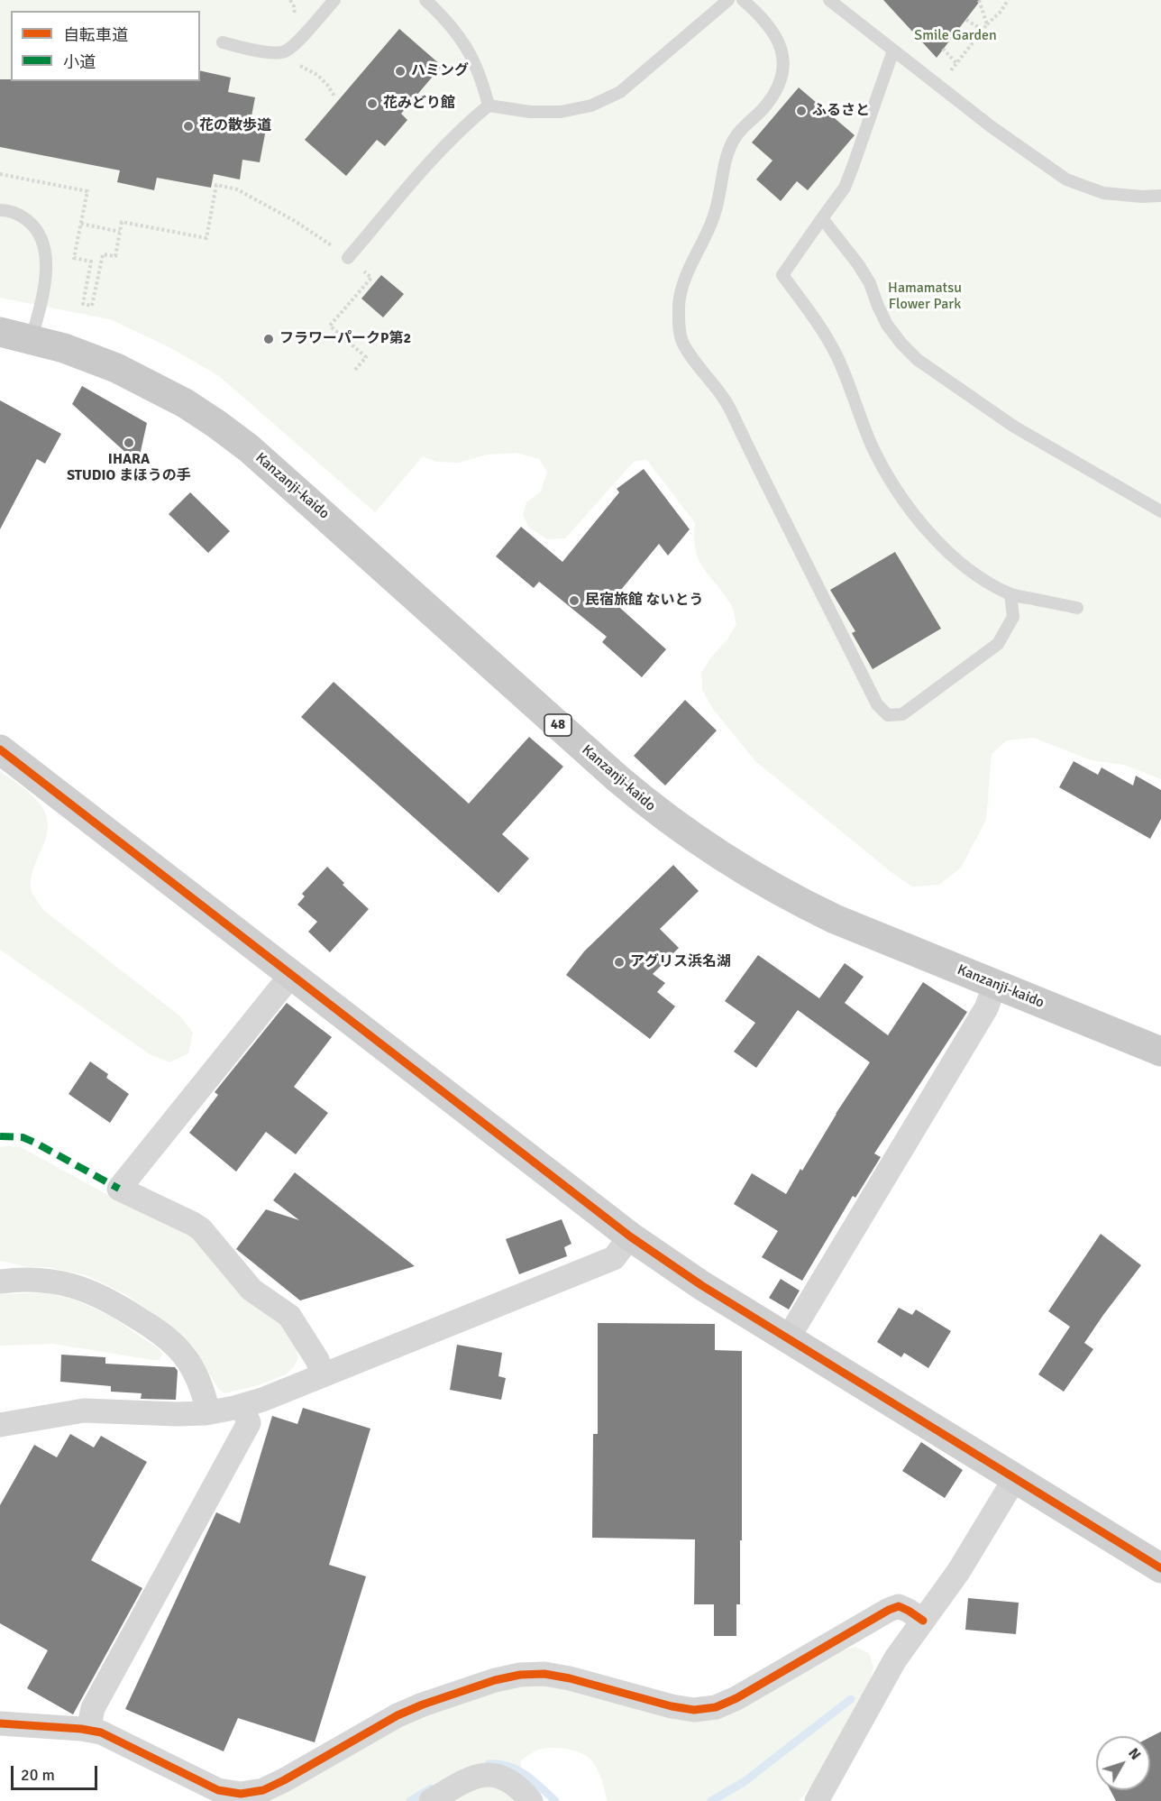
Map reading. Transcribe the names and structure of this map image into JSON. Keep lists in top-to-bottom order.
{
  "streets": {
    "main road": ["Kanzanji-kaido", "48"]
  },
  "parks": ["Smile Garden", "Hamamatsu Flower Park"],
  "places": [
    "ハミング",
    "花みどり館",
    "ふるさと",
    "花の散歩道",
    "フラワーパークP第2",
    "IHARA STUDIO まほうの手",
    "民宿旅館 ないとう",
    "アグリス浜名湖"
  ],
  "legend": ["自転車道", "小道"],
  "scale_bar": "20 m",
  "north": "top right"
}
